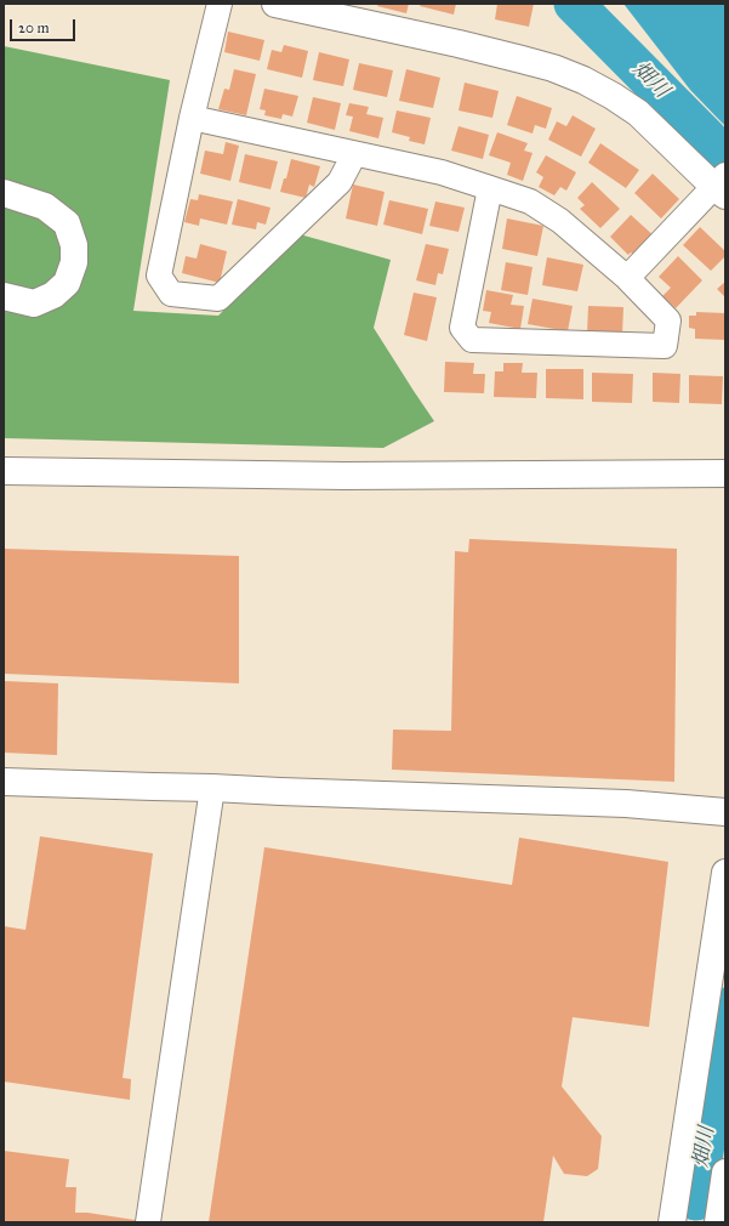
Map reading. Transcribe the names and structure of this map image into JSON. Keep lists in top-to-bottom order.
{
  "water": ["畑川"],
  "scale_bar": "20 m"
}
